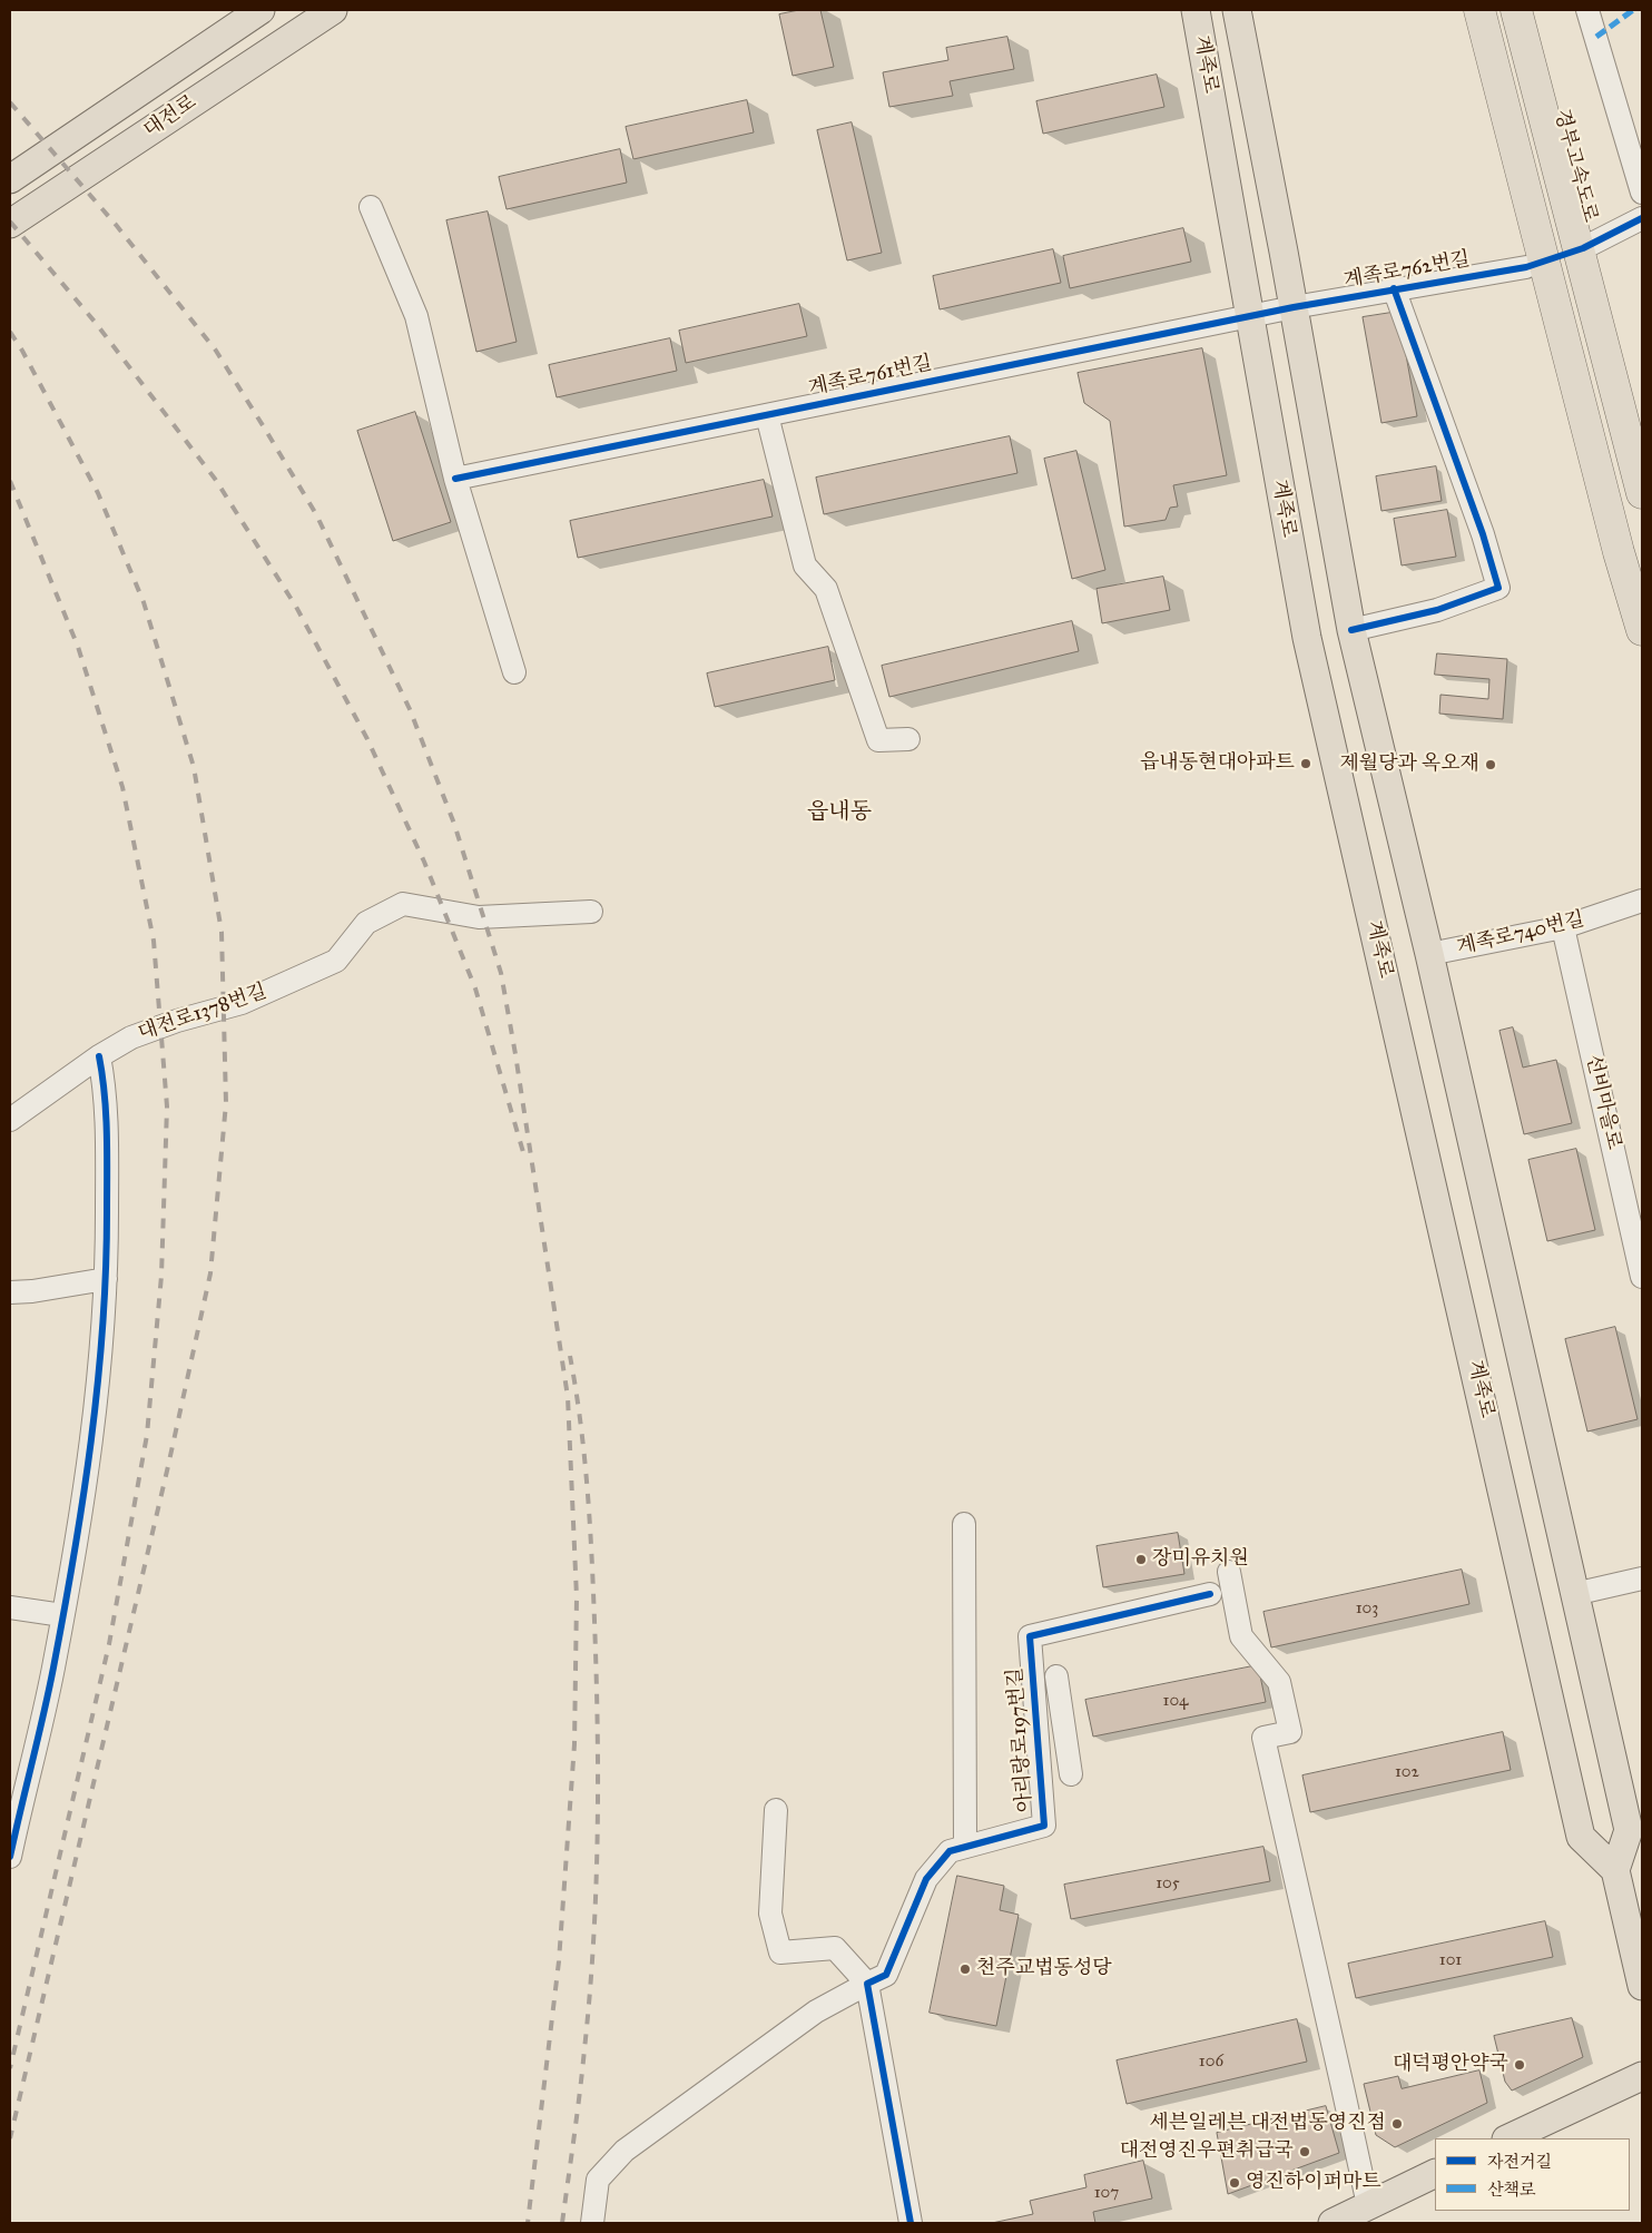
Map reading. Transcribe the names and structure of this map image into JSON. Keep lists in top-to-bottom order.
{
  "streets": {
    "highway": ["경부고속도로"],
    "main road": ["계족로", "대전로"],
    "street": [
      "계족로762번길",
      "계족로761번길",
      "계족로740번길",
      "대전로1378번길",
      "선비마을로",
      "아리랑로197번길"
    ]
  },
  "crossings": [
    ["계족로", "계족로762번길"],
    ["계족로", "계족로761번길"],
    ["계족로", "계족로740번길"],
    ["계족로762번길", "계족로761번길"],
    ["계족로740번길", "선비마을로"]
  ],
  "districts": ["읍내동"],
  "places": [
    "읍내동현대아파트",
    "제월당과 옥오재",
    "장미유치원",
    "천주교법동성당",
    "대덕평안약국",
    "세븐일레븐 대전법동영진점",
    "대전영진우편취급국",
    "영진하이퍼마트"
  ],
  "house_numbers": [
    "103",
    "104",
    "102",
    "105",
    "101",
    "106",
    "107"
  ],
  "legend": ["자전거길", "산책로"]
}
